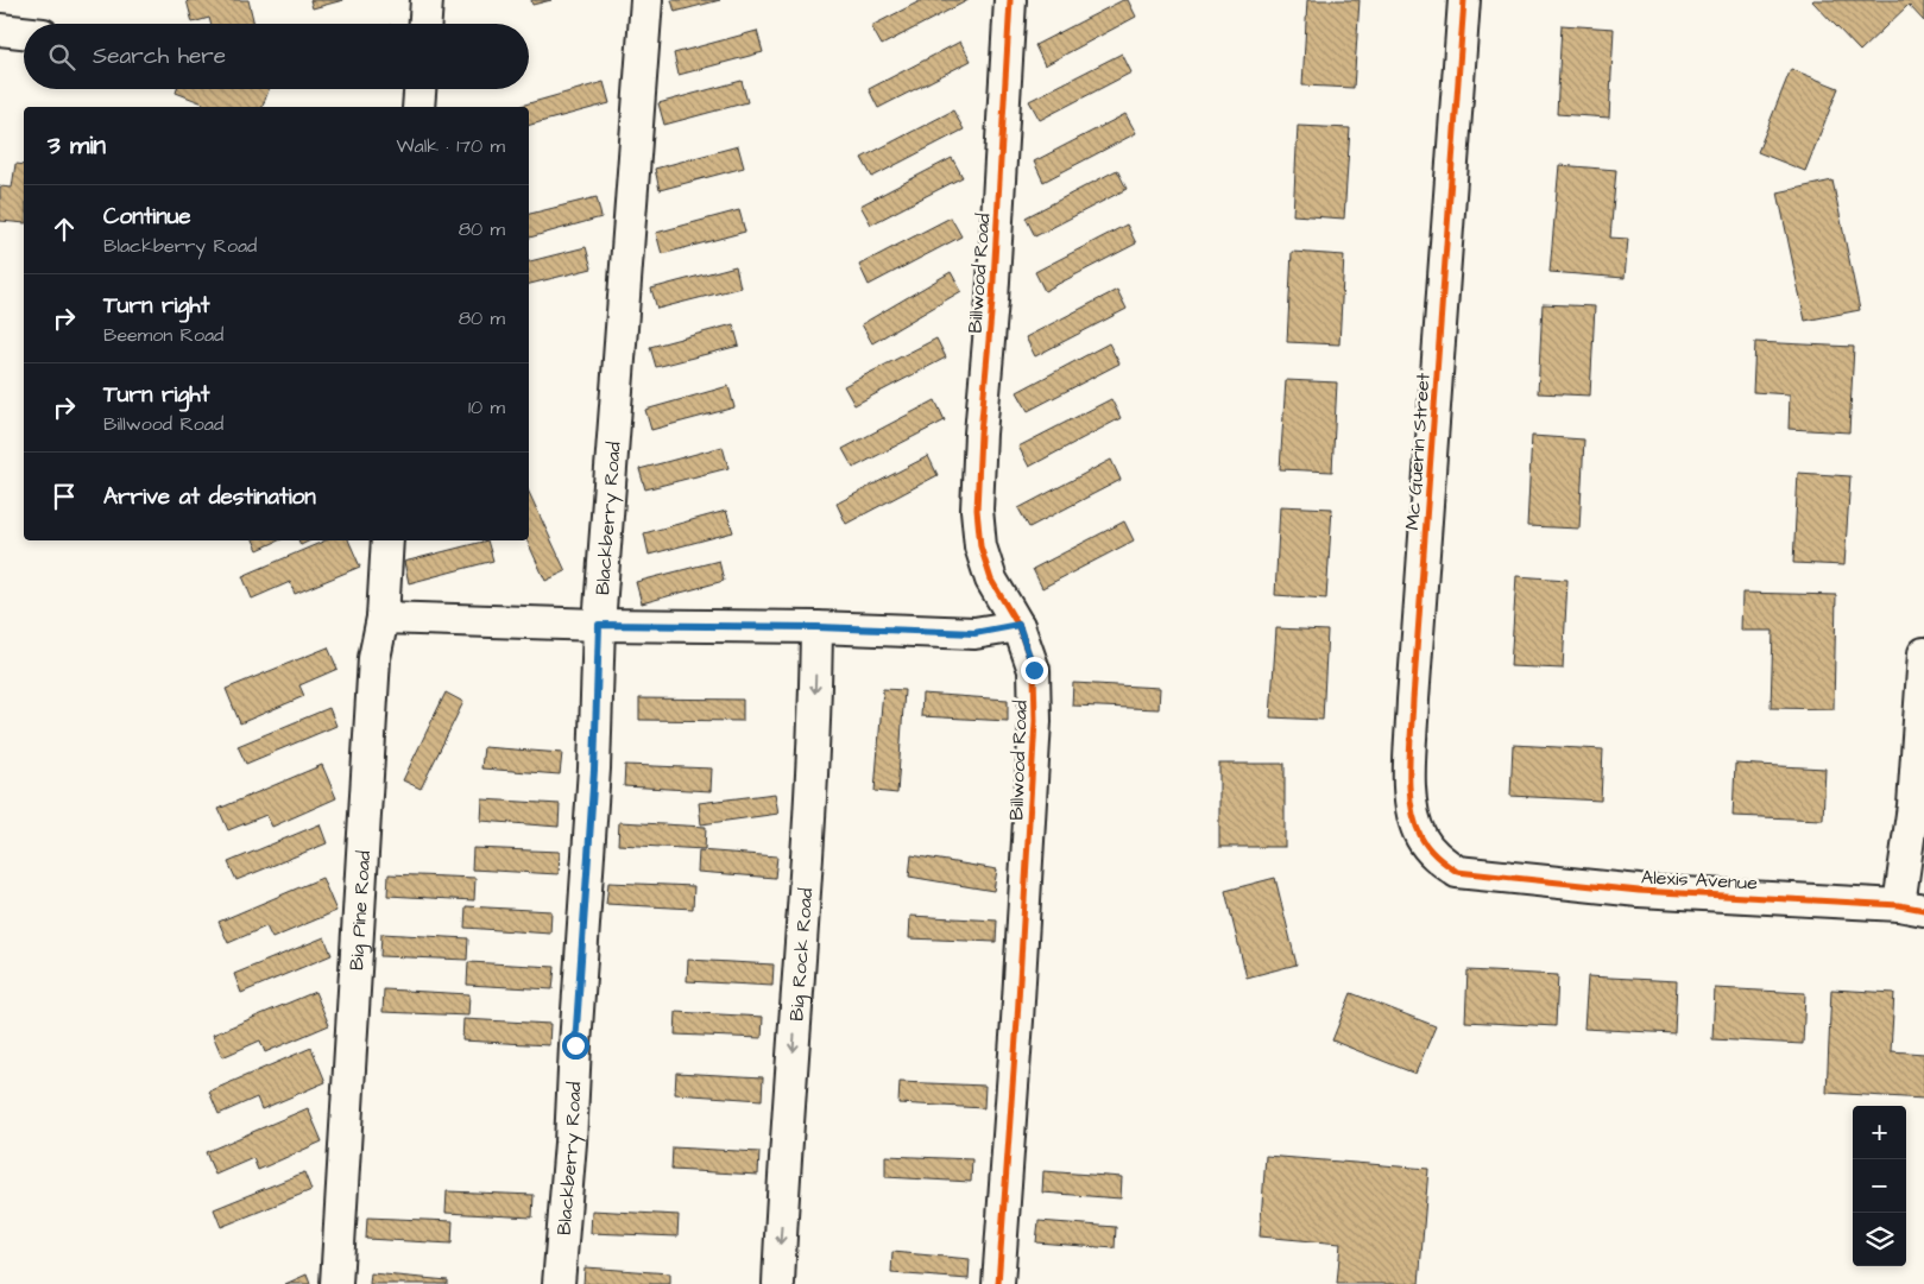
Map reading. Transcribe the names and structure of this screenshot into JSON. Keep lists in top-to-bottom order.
{
  "streets": {
    "street": [
      "Billwood Road",
      "Mc Guerin Street",
      "Blackberry Road",
      "Alexis Avenue",
      "Big Pine Road",
      "Big Rock Road"
    ]
  },
  "crossings": [
    ["Mc Guerin Street", "Alexis Avenue"]
  ],
  "one_way": ["Big Rock Road"],
  "page": {
    "search": "Search here",
    "heading": ["3 min", "Walk · 170 m"],
    "list": [
      ["Continue", "Blackberry Road", "80 m"],
      ["Turn right", "Beemon Road", "80 m"],
      ["Turn right", "Billwood Road", "10 m"],
      "Arrive at destination"
    ],
    "map_buttons": ["+", "−"]
  }
}
